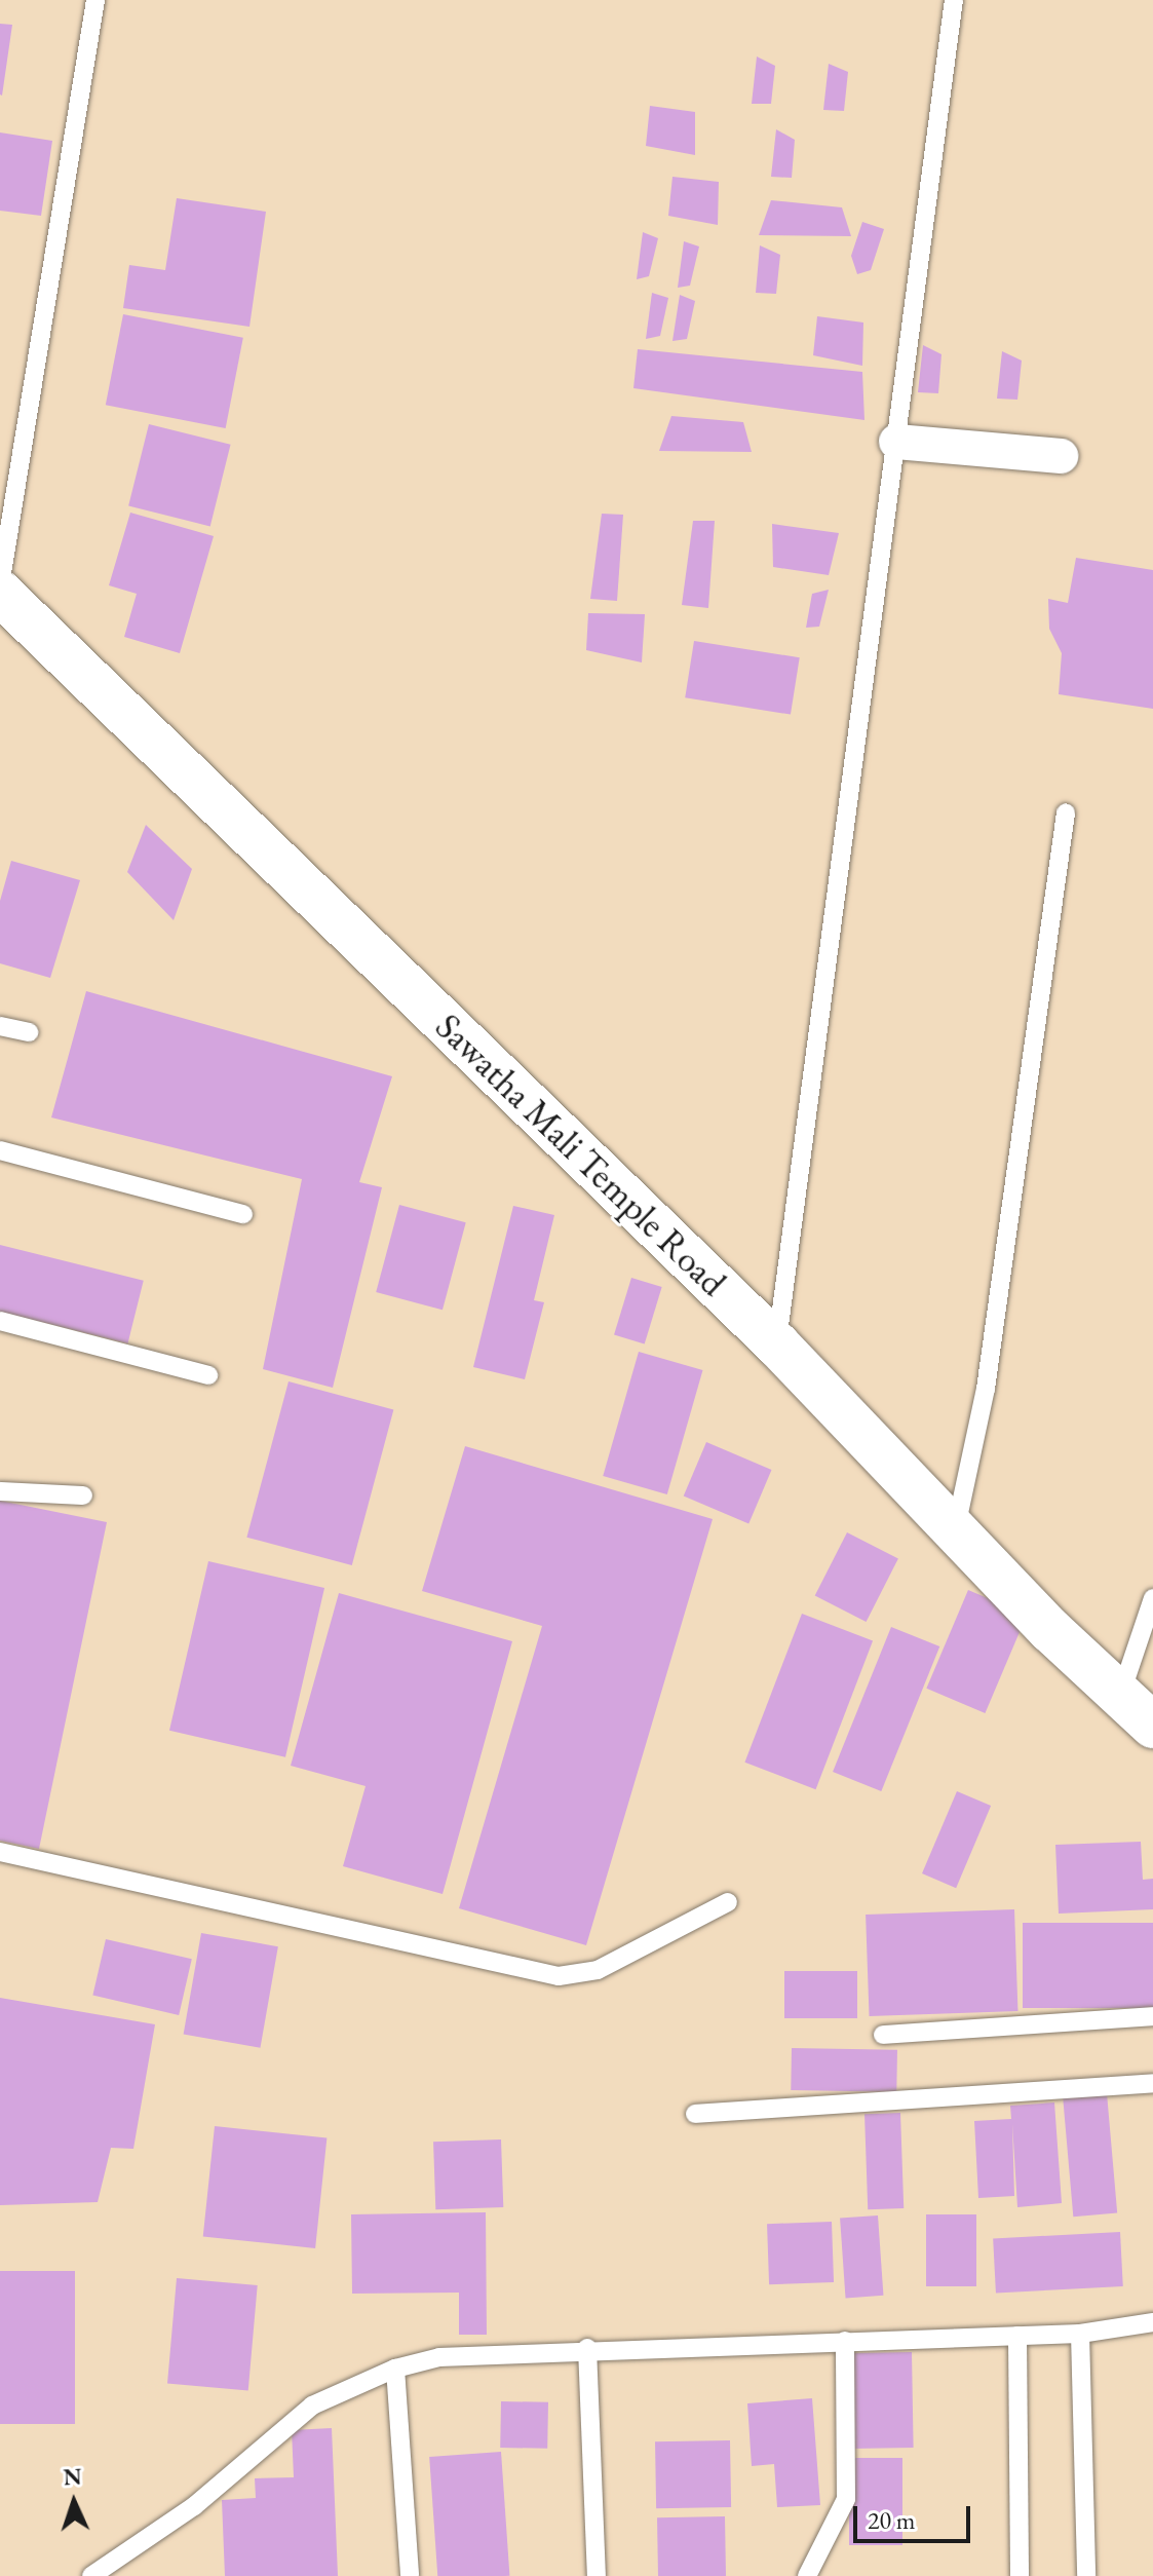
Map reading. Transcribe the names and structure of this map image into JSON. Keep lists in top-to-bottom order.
{
  "streets": {
    "street": ["Sawatha Mali Temple Road"]
  },
  "scale_bar": "20 m",
  "north": "top"
}
